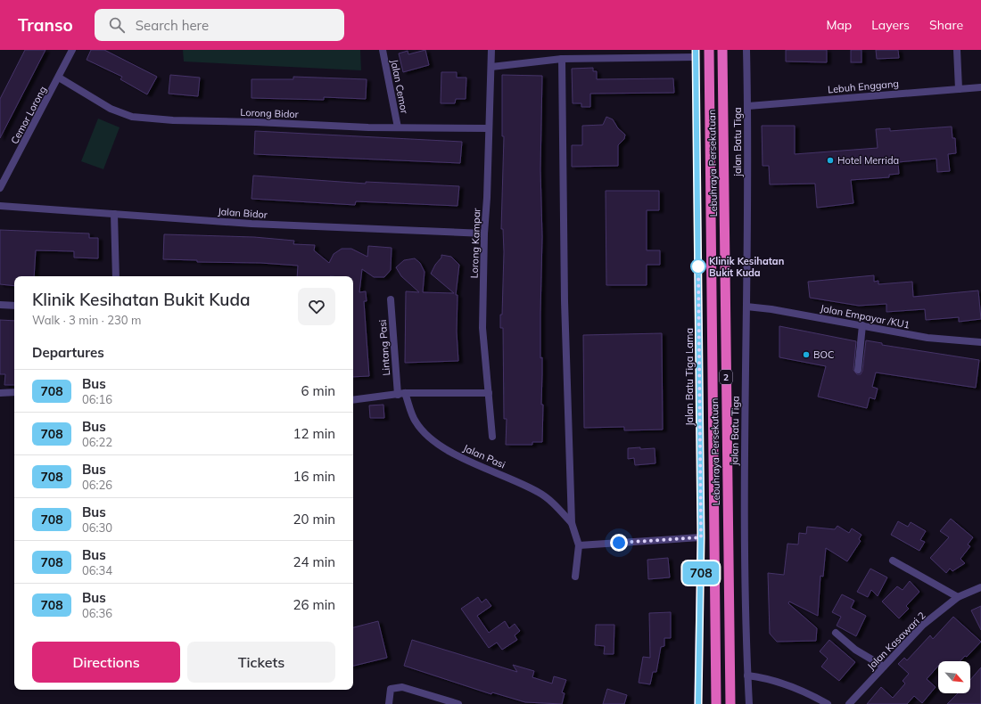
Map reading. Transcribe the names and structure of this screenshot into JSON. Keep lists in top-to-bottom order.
{
  "streets": {
    "highway": ["Lebuhraya Persekutuan", "2"],
    "street": [
      "Jalan Cemor",
      "Lebuh Enggang",
      "Lorong Bidor",
      "Cemor Lorong",
      "jalan Batu Tiga",
      "Jalan Bidor",
      "Lorong Kampar",
      "Jalan Empayar /KU1",
      "Lintang Pasi",
      "Jalan Batu Tiga Lama",
      "Jalan Pasi",
      "Jalan Kasawari 2"
    ]
  },
  "crossings": [
    ["Jalan Cemor", "Lorong Bidor"],
    ["Lebuh Enggang", "jalan Batu Tiga"],
    ["Lorong Bidor", "Cemor Lorong"],
    ["Lorong Bidor", "Lorong Kampar"],
    ["jalan Batu Tiga", "Jalan Empayar /KU1"],
    ["Jalan Bidor", "Lorong Kampar"]
  ],
  "places": ["Hotel Merrida", "Klinik Kesihatan Bukit Kuda", "BOC"],
  "lines": ["bus line 708"],
  "north": "bottom right",
  "page": {
    "header": "Transo",
    "search": "Search here",
    "nav": ["Map", "Layers", "Share"],
    "on_map": "708",
    "heading": [
      ["Klinik Kesihatan Bukit Kuda", "Walk · 3 min · 230 m"],
      "Departures"
    ],
    "list": [
      {
        "mark": "708",
        "name": "Bus",
        "note": "06:16",
        "value": "6 min"
      },
      {
        "mark": "708",
        "name": "Bus",
        "note": "06:22",
        "value": "12 min"
      },
      {
        "mark": "708",
        "name": "Bus",
        "note": "06:26",
        "value": "16 min"
      },
      {
        "mark": "708",
        "name": "Bus",
        "note": "06:30",
        "value": "20 min"
      },
      {
        "mark": "708",
        "name": "Bus",
        "note": "06:34",
        "value": "24 min"
      },
      {
        "mark": "708",
        "name": "Bus",
        "note": "06:36",
        "value": "26 min"
      }
    ],
    "buttons": ["Directions", "Tickets"]
  }
}
